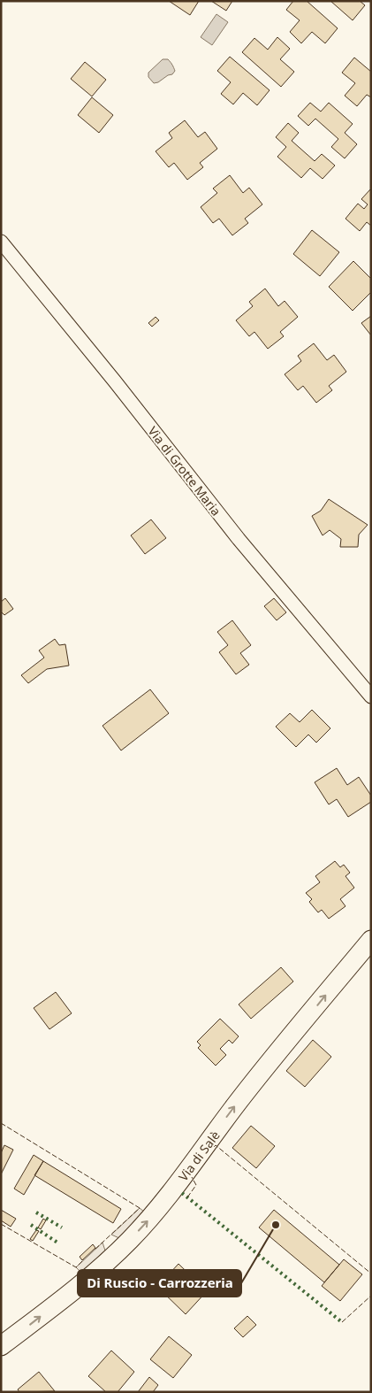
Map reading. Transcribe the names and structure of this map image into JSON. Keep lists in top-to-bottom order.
{
  "streets": {
    "main road": ["Via di Salè"],
    "street": ["Via di Grotte Maria"]
  },
  "one_way": ["Via di Salè"],
  "places": ["Di Ruscio - Carrozzeria"]
}
